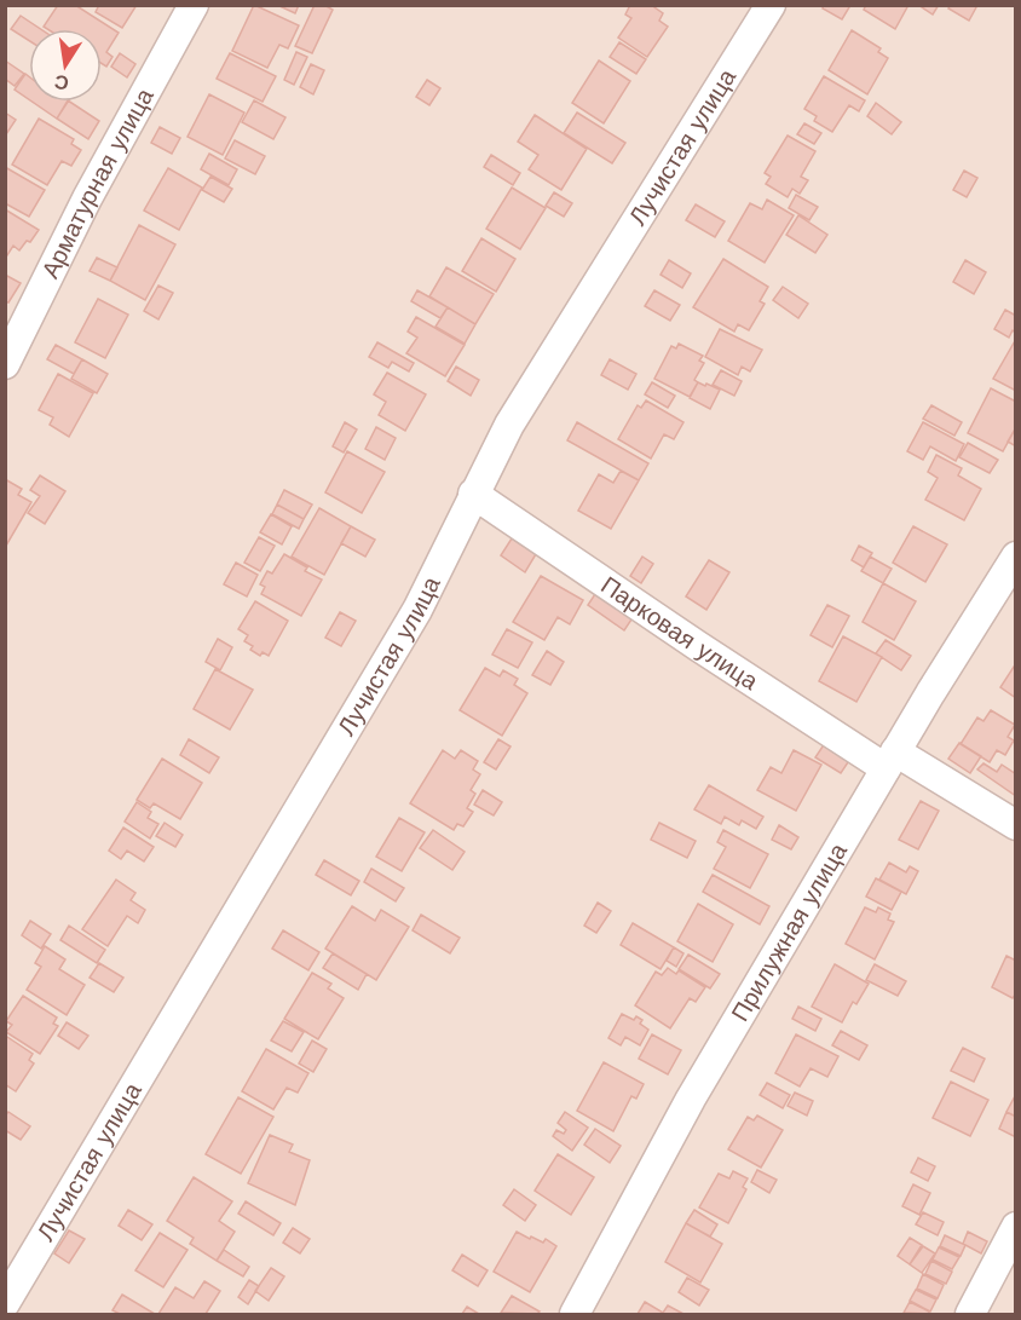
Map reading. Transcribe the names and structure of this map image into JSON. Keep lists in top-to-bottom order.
{
  "streets": {
    "street": [
      "Лучистая улица",
      "Арматурная улица",
      "Парковая улица",
      "Прилужная улица"
    ]
  },
  "crossings": [
    ["Лучистая улица", "Парковая улица"],
    ["Парковая улица", "Прилужная улица"]
  ],
  "north": "bottom"
}
